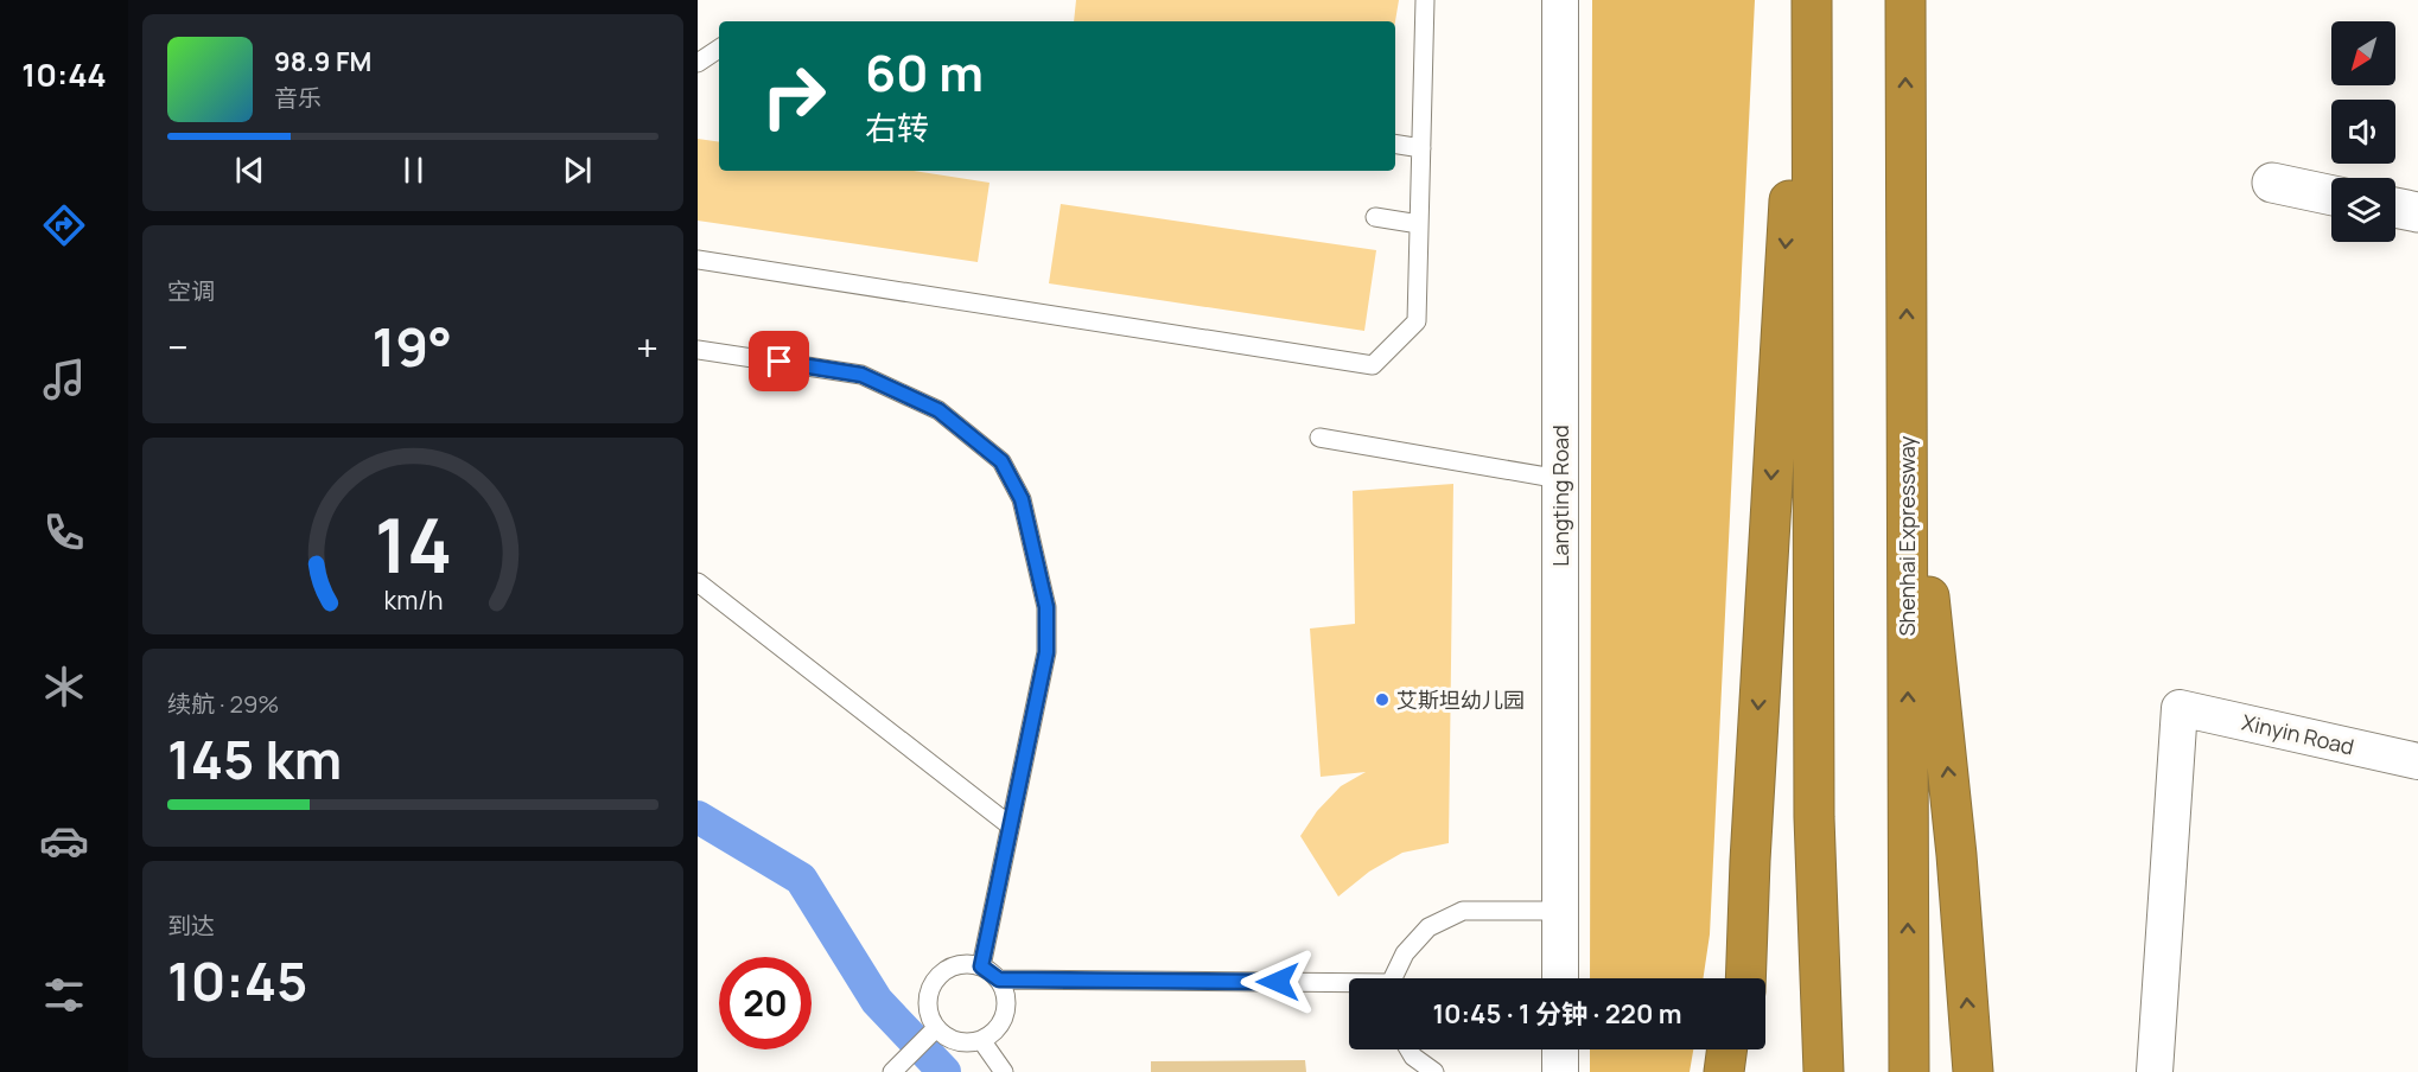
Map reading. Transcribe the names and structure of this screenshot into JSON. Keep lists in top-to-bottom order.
{
  "streets": {
    "highway": ["Shenhai Expressway"],
    "street": ["Langting Road", "Xinyin Road"]
  },
  "places": ["艾斯坦幼儿园"],
  "north": "bottom left",
  "page": {
    "tabs": "10:44",
    "turn": ["60 m", "右转"],
    "song": ["98.9 FM", "音乐"],
    "tile": [
      "空调",
      ["续航 · 29%", "145 km"],
      ["到达", "10:45"]
    ],
    "heat": ["−", "19°", "+"],
    "limit": "20",
    "trip": "10:45 · 1 分钟 · 220 m",
    "gauge": ["14", "km/h"]
  }
}
